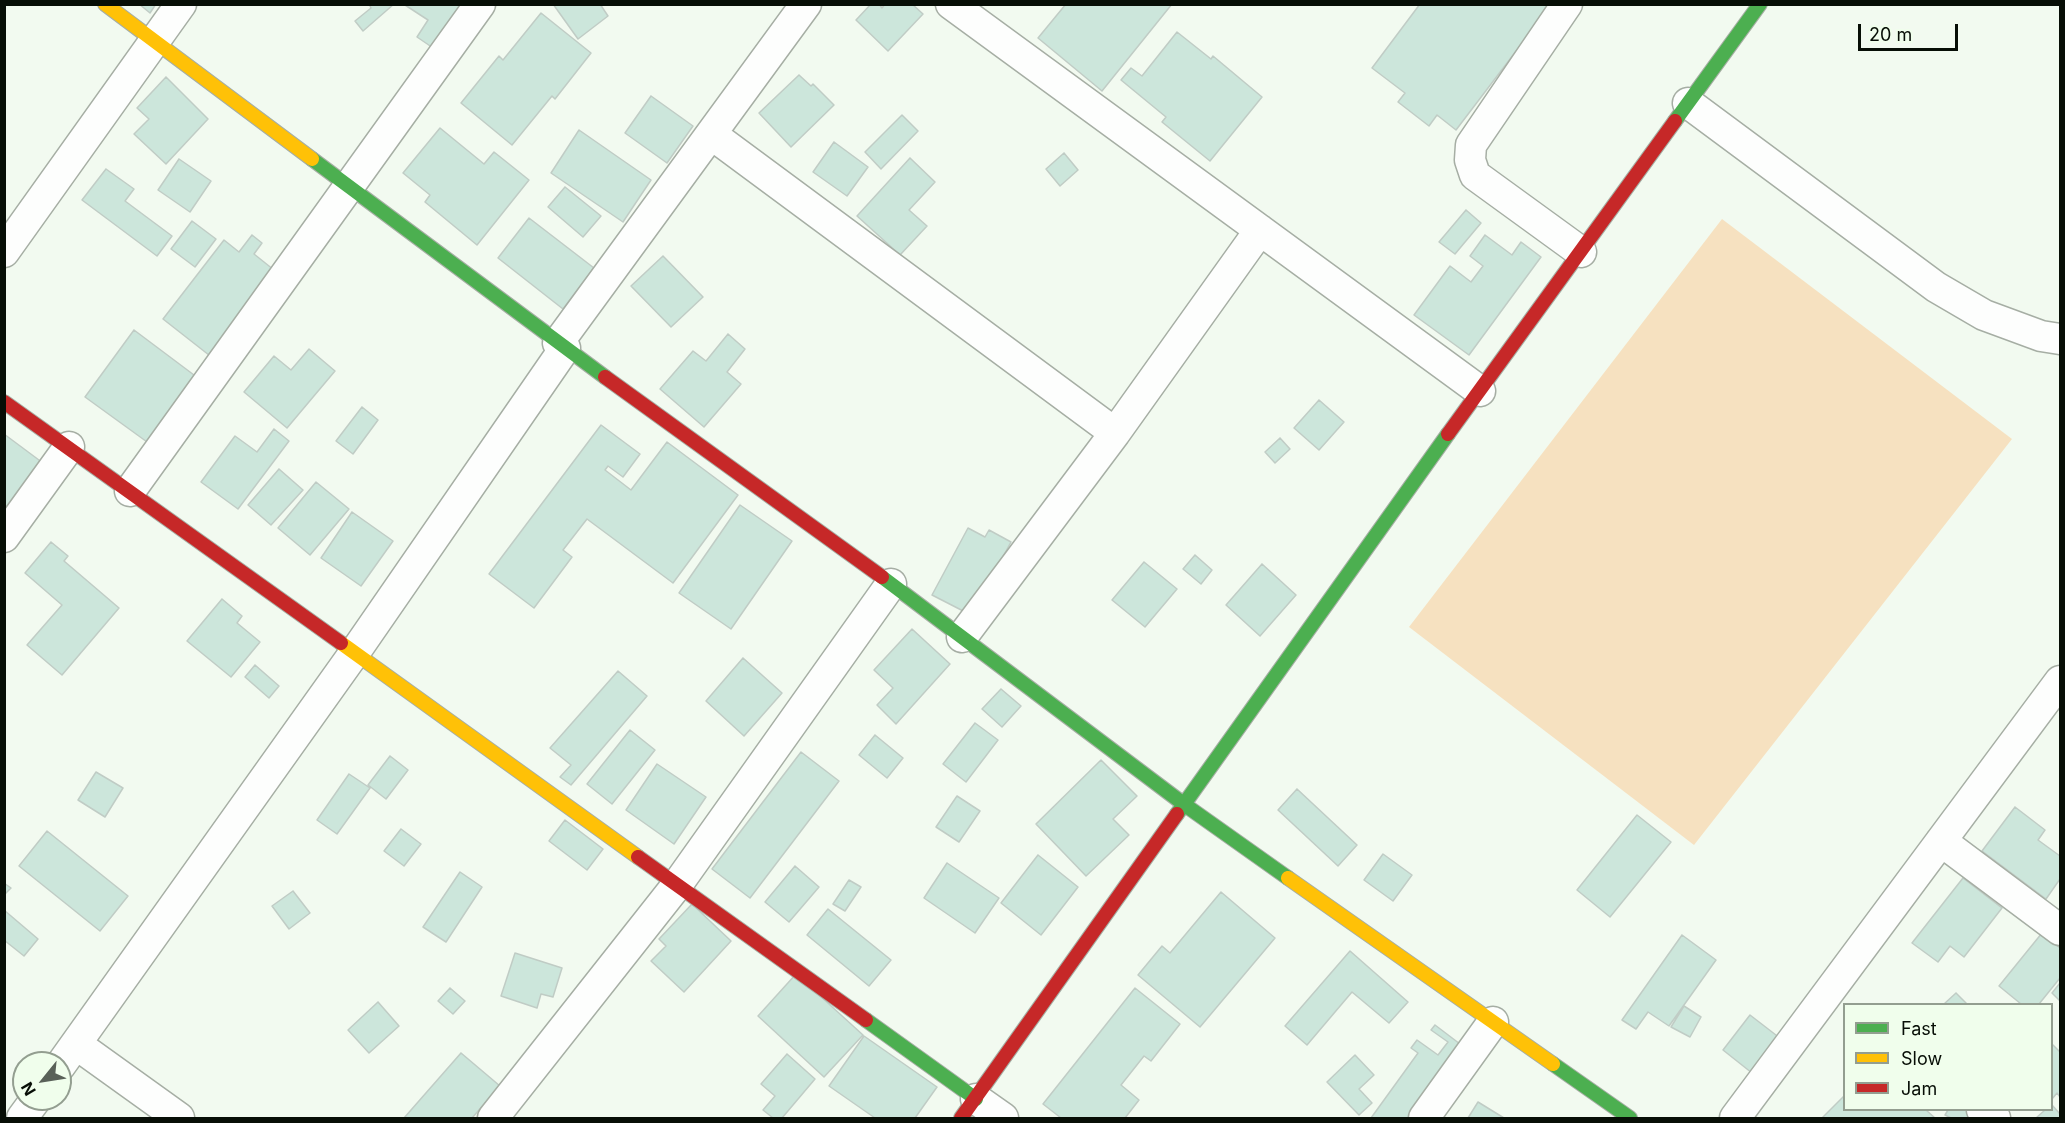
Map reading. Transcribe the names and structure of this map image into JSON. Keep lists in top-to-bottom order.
{
  "legend": ["Fast", "Slow", "Jam"],
  "scale_bar": "20 m",
  "north": "bottom left"
}
